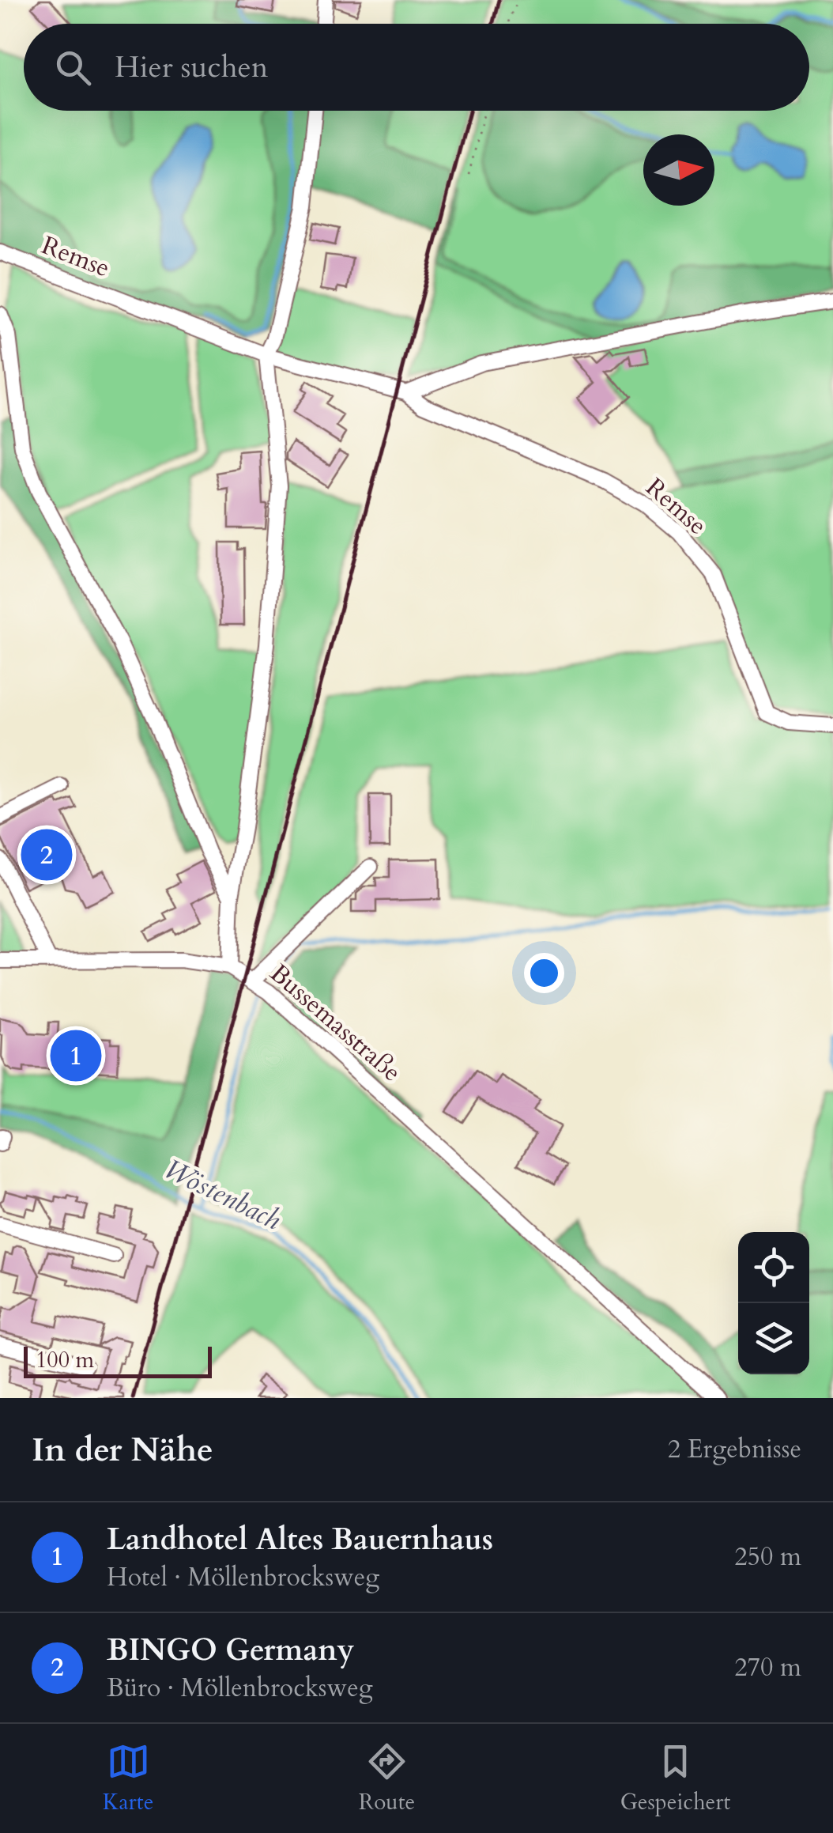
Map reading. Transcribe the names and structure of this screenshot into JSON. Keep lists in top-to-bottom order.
{
  "streets": {
    "street": ["Remse", "Bussemasstraße"]
  },
  "water": ["Wöstenbach"],
  "scale_bar": "100 m",
  "north": "right",
  "page": {
    "search": "Hier suchen",
    "pins": ["2", "1"],
    "scale": "100 m",
    "heading": ["In der Nähe", "2 Ergebnisse"],
    "list": [
      {
        "mark": "1",
        "name": "Landhotel Altes Bauernhaus",
        "note": "Hotel · Möllenbrocksweg",
        "value": "250 m"
      },
      {
        "mark": "2",
        "name": "BINGO Germany",
        "note": "Büro · Möllenbrocksweg",
        "value": "270 m"
      }
    ],
    "nav": ["Karte", "Route", "Gespeichert"]
  }
}
